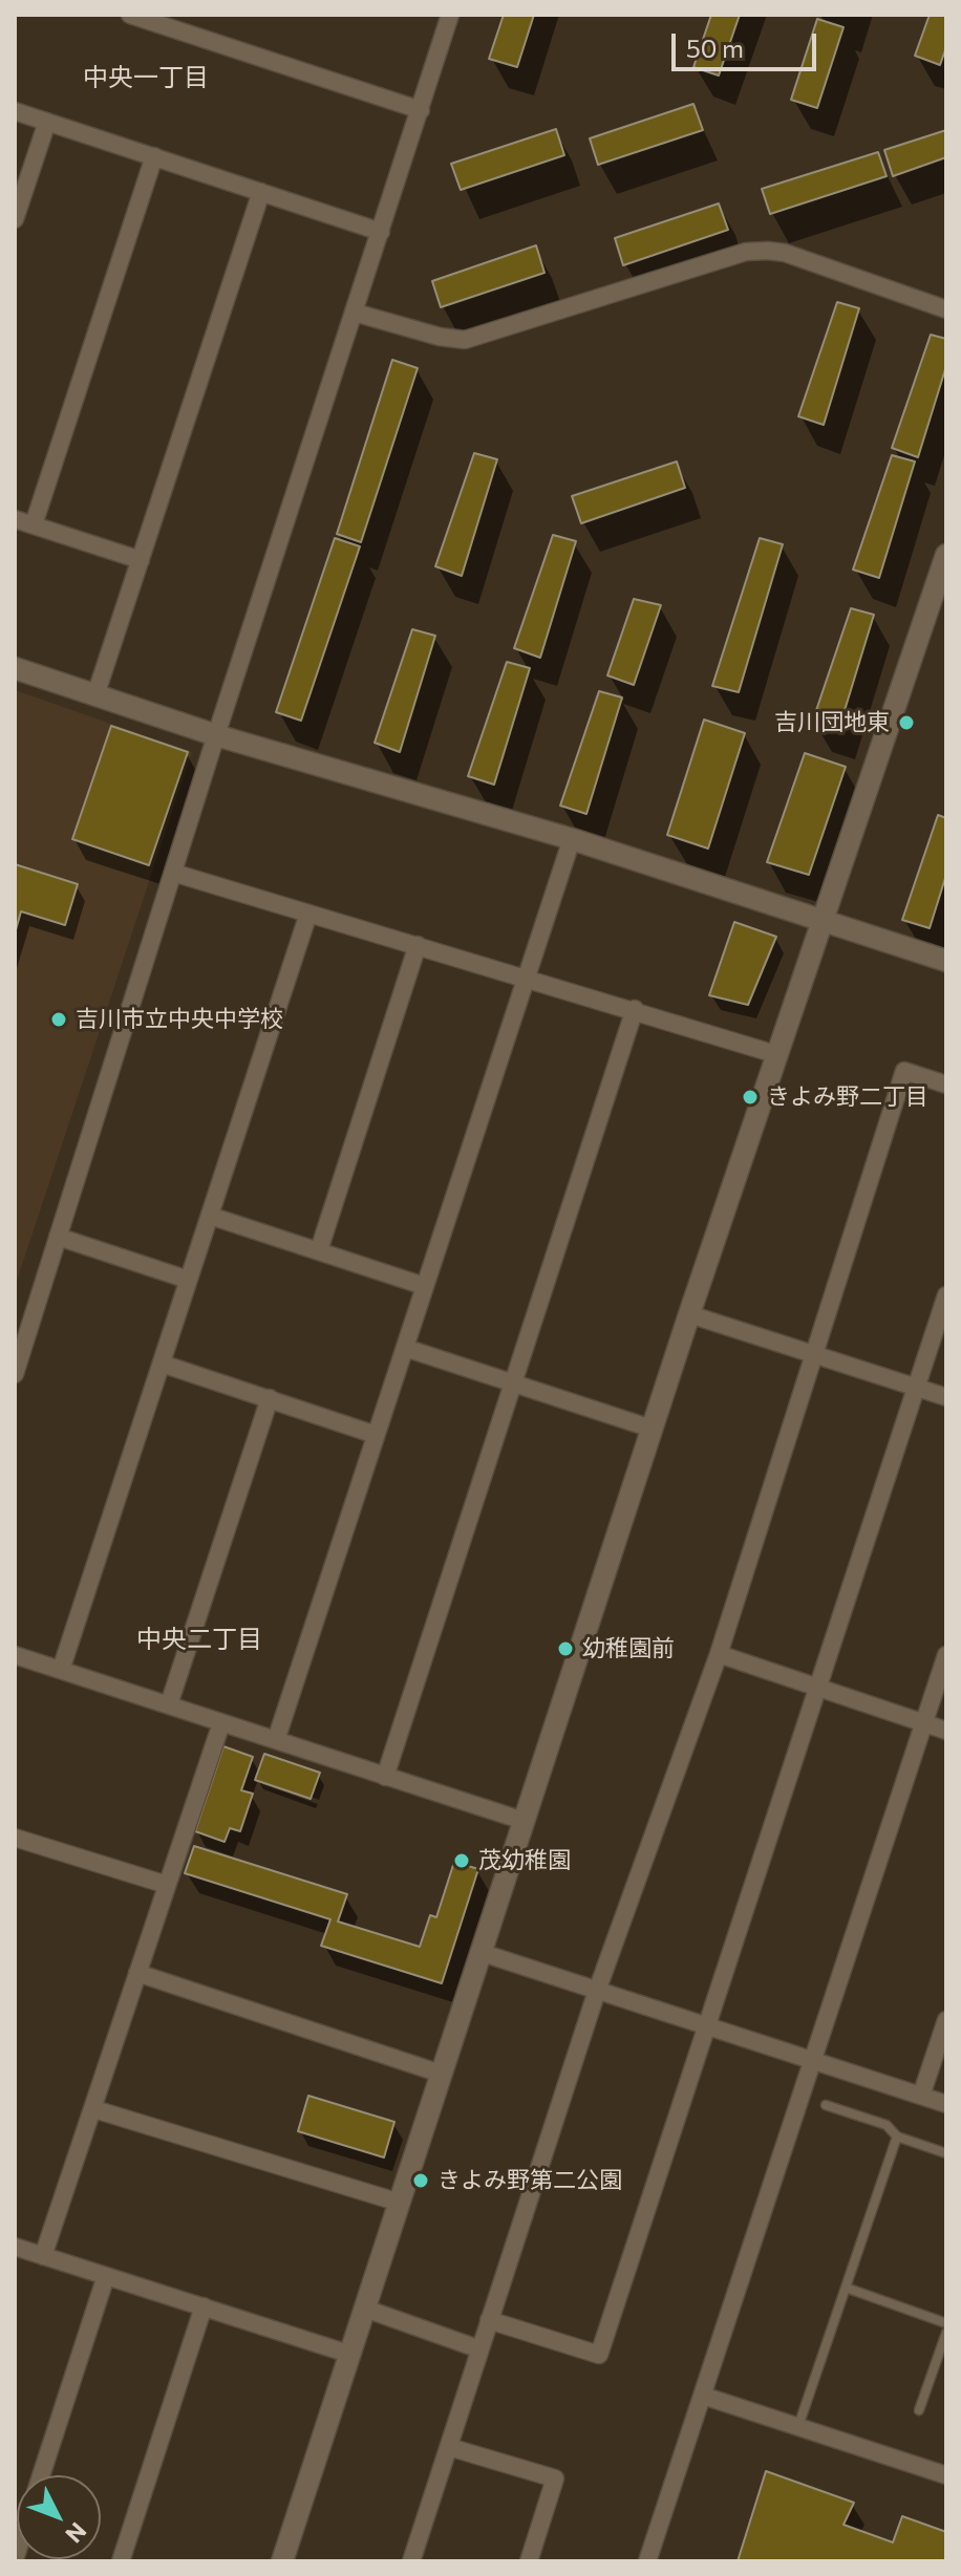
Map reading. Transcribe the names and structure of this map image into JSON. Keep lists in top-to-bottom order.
{
  "districts": ["中央一丁目", "中央二丁目"],
  "places": [
    "吉川団地東",
    "吉川市立中央中学校",
    "きよみ野二丁目",
    "幼稚園前",
    "茂幼稚園",
    "きよみ野第二公園"
  ],
  "scale_bar": "50 m",
  "north": "bottom right"
}
